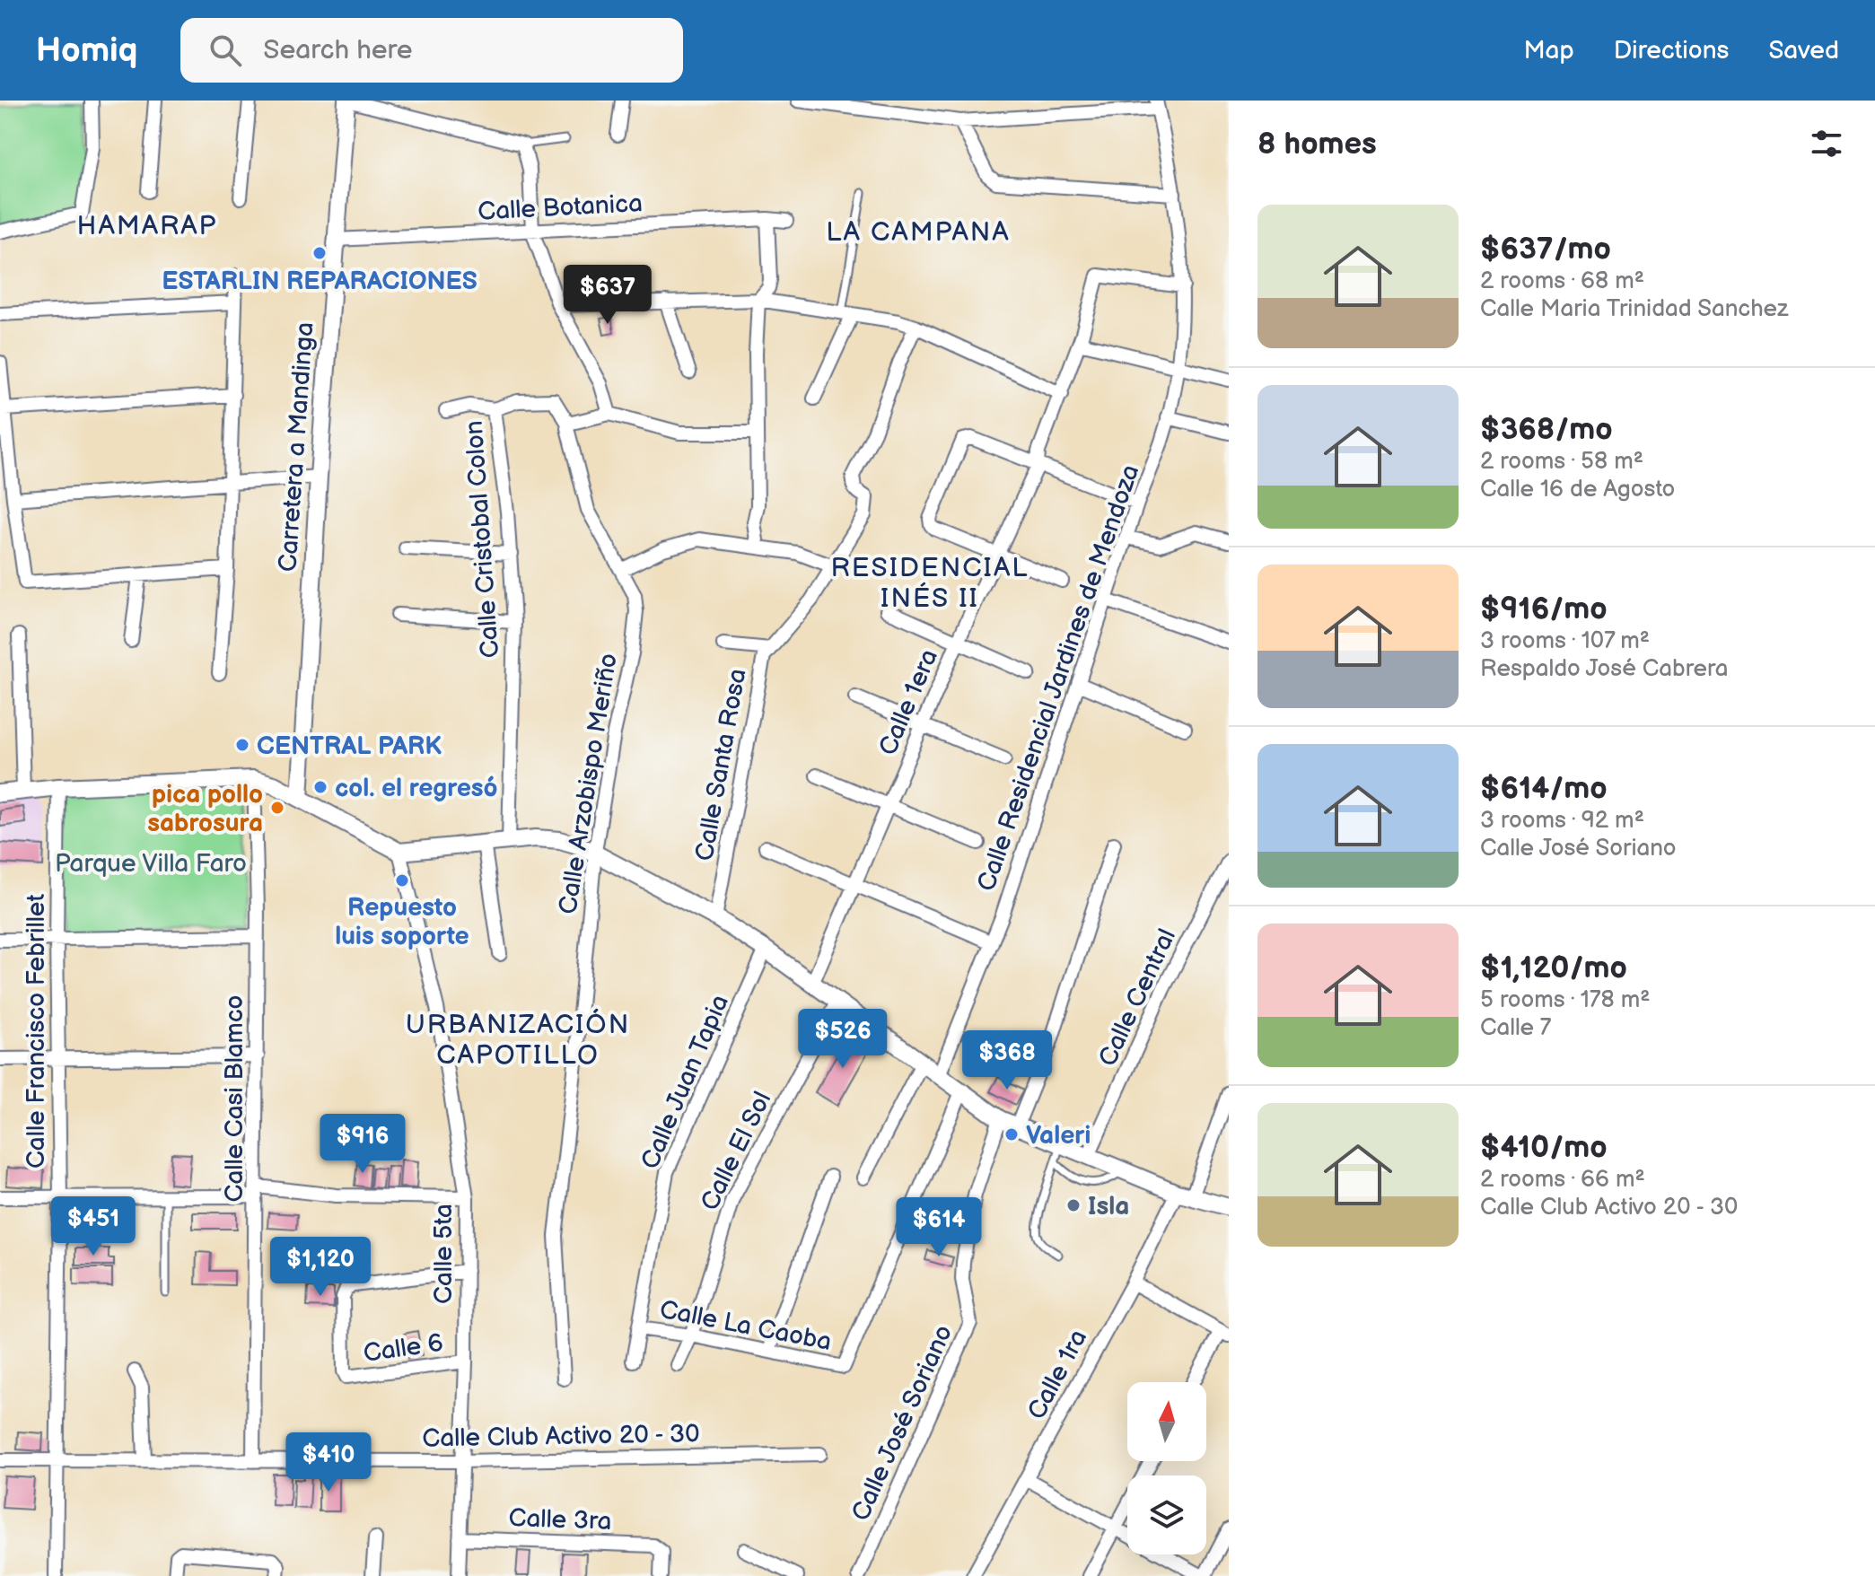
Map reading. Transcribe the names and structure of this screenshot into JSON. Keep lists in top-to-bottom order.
{
  "streets": {
    "street": [
      "Calle Botanica",
      "Carretera a Mandinga",
      "Calle Cristobal Colon",
      "Calle Residencial Jardines de Mendoza",
      "Calle 1era",
      "Calle Santa Rosa",
      "Calle Arzobispo Meriño",
      "Calle Central",
      "Calle Francisco Febrillet",
      "Calle Juan Tapia",
      "Calle Casi Blamco",
      "Calle El Sol",
      "Calle 5ta",
      "Calle La Caoba",
      "Calle 6",
      "Calle 1ra",
      "Calle José Soriano",
      "Calle Club Activo 20 - 30",
      "Calle 3ra"
    ]
  },
  "crossings": [
    ["Calle Botanica", "Carretera a Mandinga"],
    ["Calle Cristobal Colon", "Calle Arzobispo Meriño"],
    ["Calle Residencial Jardines de Mendoza", "Calle 1era"],
    ["Calle Francisco Febrillet", "Calle Club Activo 20 - 30"],
    ["Calle Juan Tapia", "Calle La Caoba"],
    ["Calle Casi Blamco", "Calle Club Activo 20 - 30"],
    ["Calle El Sol", "Calle La Caoba"],
    ["Calle 5ta", "Calle 6"],
    ["Calle 5ta", "Calle Club Activo 20 - 30"],
    ["Calle 5ta", "Calle 3ra"]
  ],
  "districts": [
    "HAMARAP",
    "LA CAMPANA",
    "RESIDENCIAL INÉS II",
    "URBANIZACIÓN CAPOTILLO"
  ],
  "parks": ["Parque Villa Faro"],
  "places": [
    "ESTARLIN REPARACIONES",
    "CENTRAL PARK",
    "col. el regresó",
    "pica pollo sabrosura",
    "Repuesto luis soporte",
    "Valeri",
    "Isla"
  ],
  "north": "top",
  "page": {
    "header": "Homiq",
    "search": "Search here",
    "nav": ["Map", "Directions", "Saved"],
    "heading": "8 homes",
    "list": [
      {
        "name": "$637/mo",
        "note": "2 rooms · 68 m² · Calle Maria Trinidad Sanchez"
      },
      {
        "name": "$368/mo",
        "note": "2 rooms · 58 m² · Calle 16 de Agosto"
      },
      {
        "name": "$916/mo",
        "note": "3 rooms · 107 m² · Respaldo José Cabrera"
      },
      {
        "name": "$614/mo",
        "note": "3 rooms · 92 m² · Calle José Soriano"
      },
      {
        "name": "$1,120/mo",
        "note": "5 rooms · 178 m² · Calle 7"
      },
      {
        "name": "$410/mo",
        "note": "2 rooms · 66 m² · Calle Club Activo 20 - 30"
      }
    ],
    "price": [
      "$637",
      "$526",
      "$368",
      "$916",
      "$451",
      "$614",
      "$1,120",
      "$410"
    ]
  }
}
